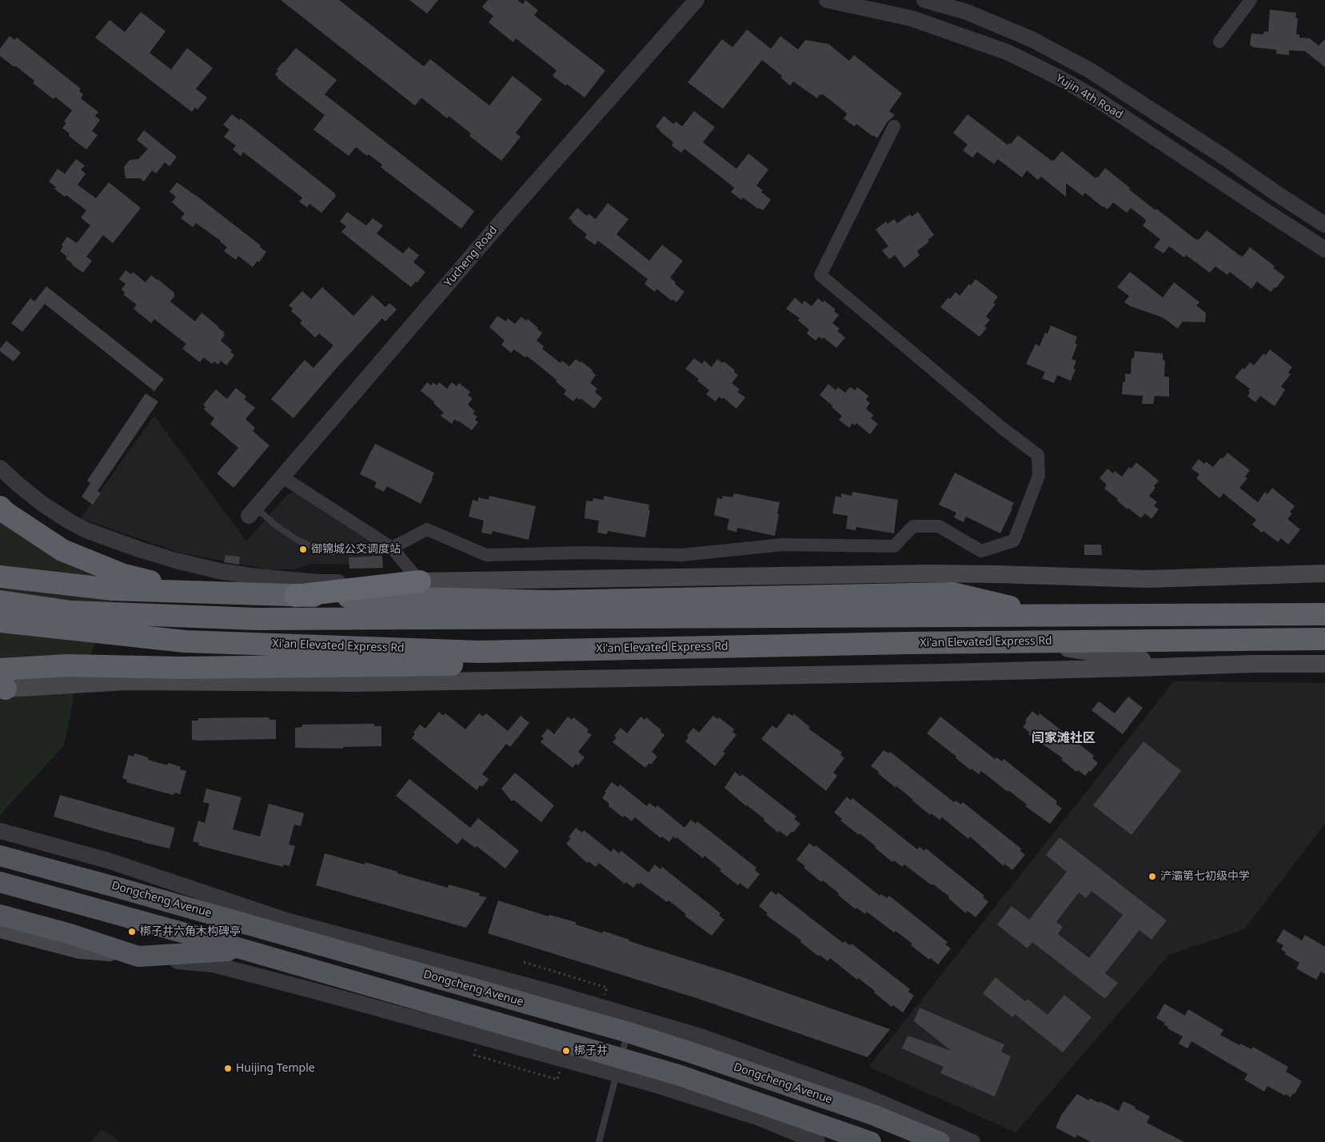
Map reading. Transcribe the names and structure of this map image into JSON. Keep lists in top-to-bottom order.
{
  "streets": {
    "highway": ["Xi'an Elevated Express Rd"],
    "main road": ["Dongcheng Avenue"],
    "street": ["Yujin 4th Road", "Yucheng Road"]
  },
  "districts": ["闫家滩社区"],
  "places": [
    "御锦城公交调度站",
    "浐灞第七初级中学",
    "梆子井六角木构碑亭",
    "梆子井",
    "Huijing Temple"
  ]
}
